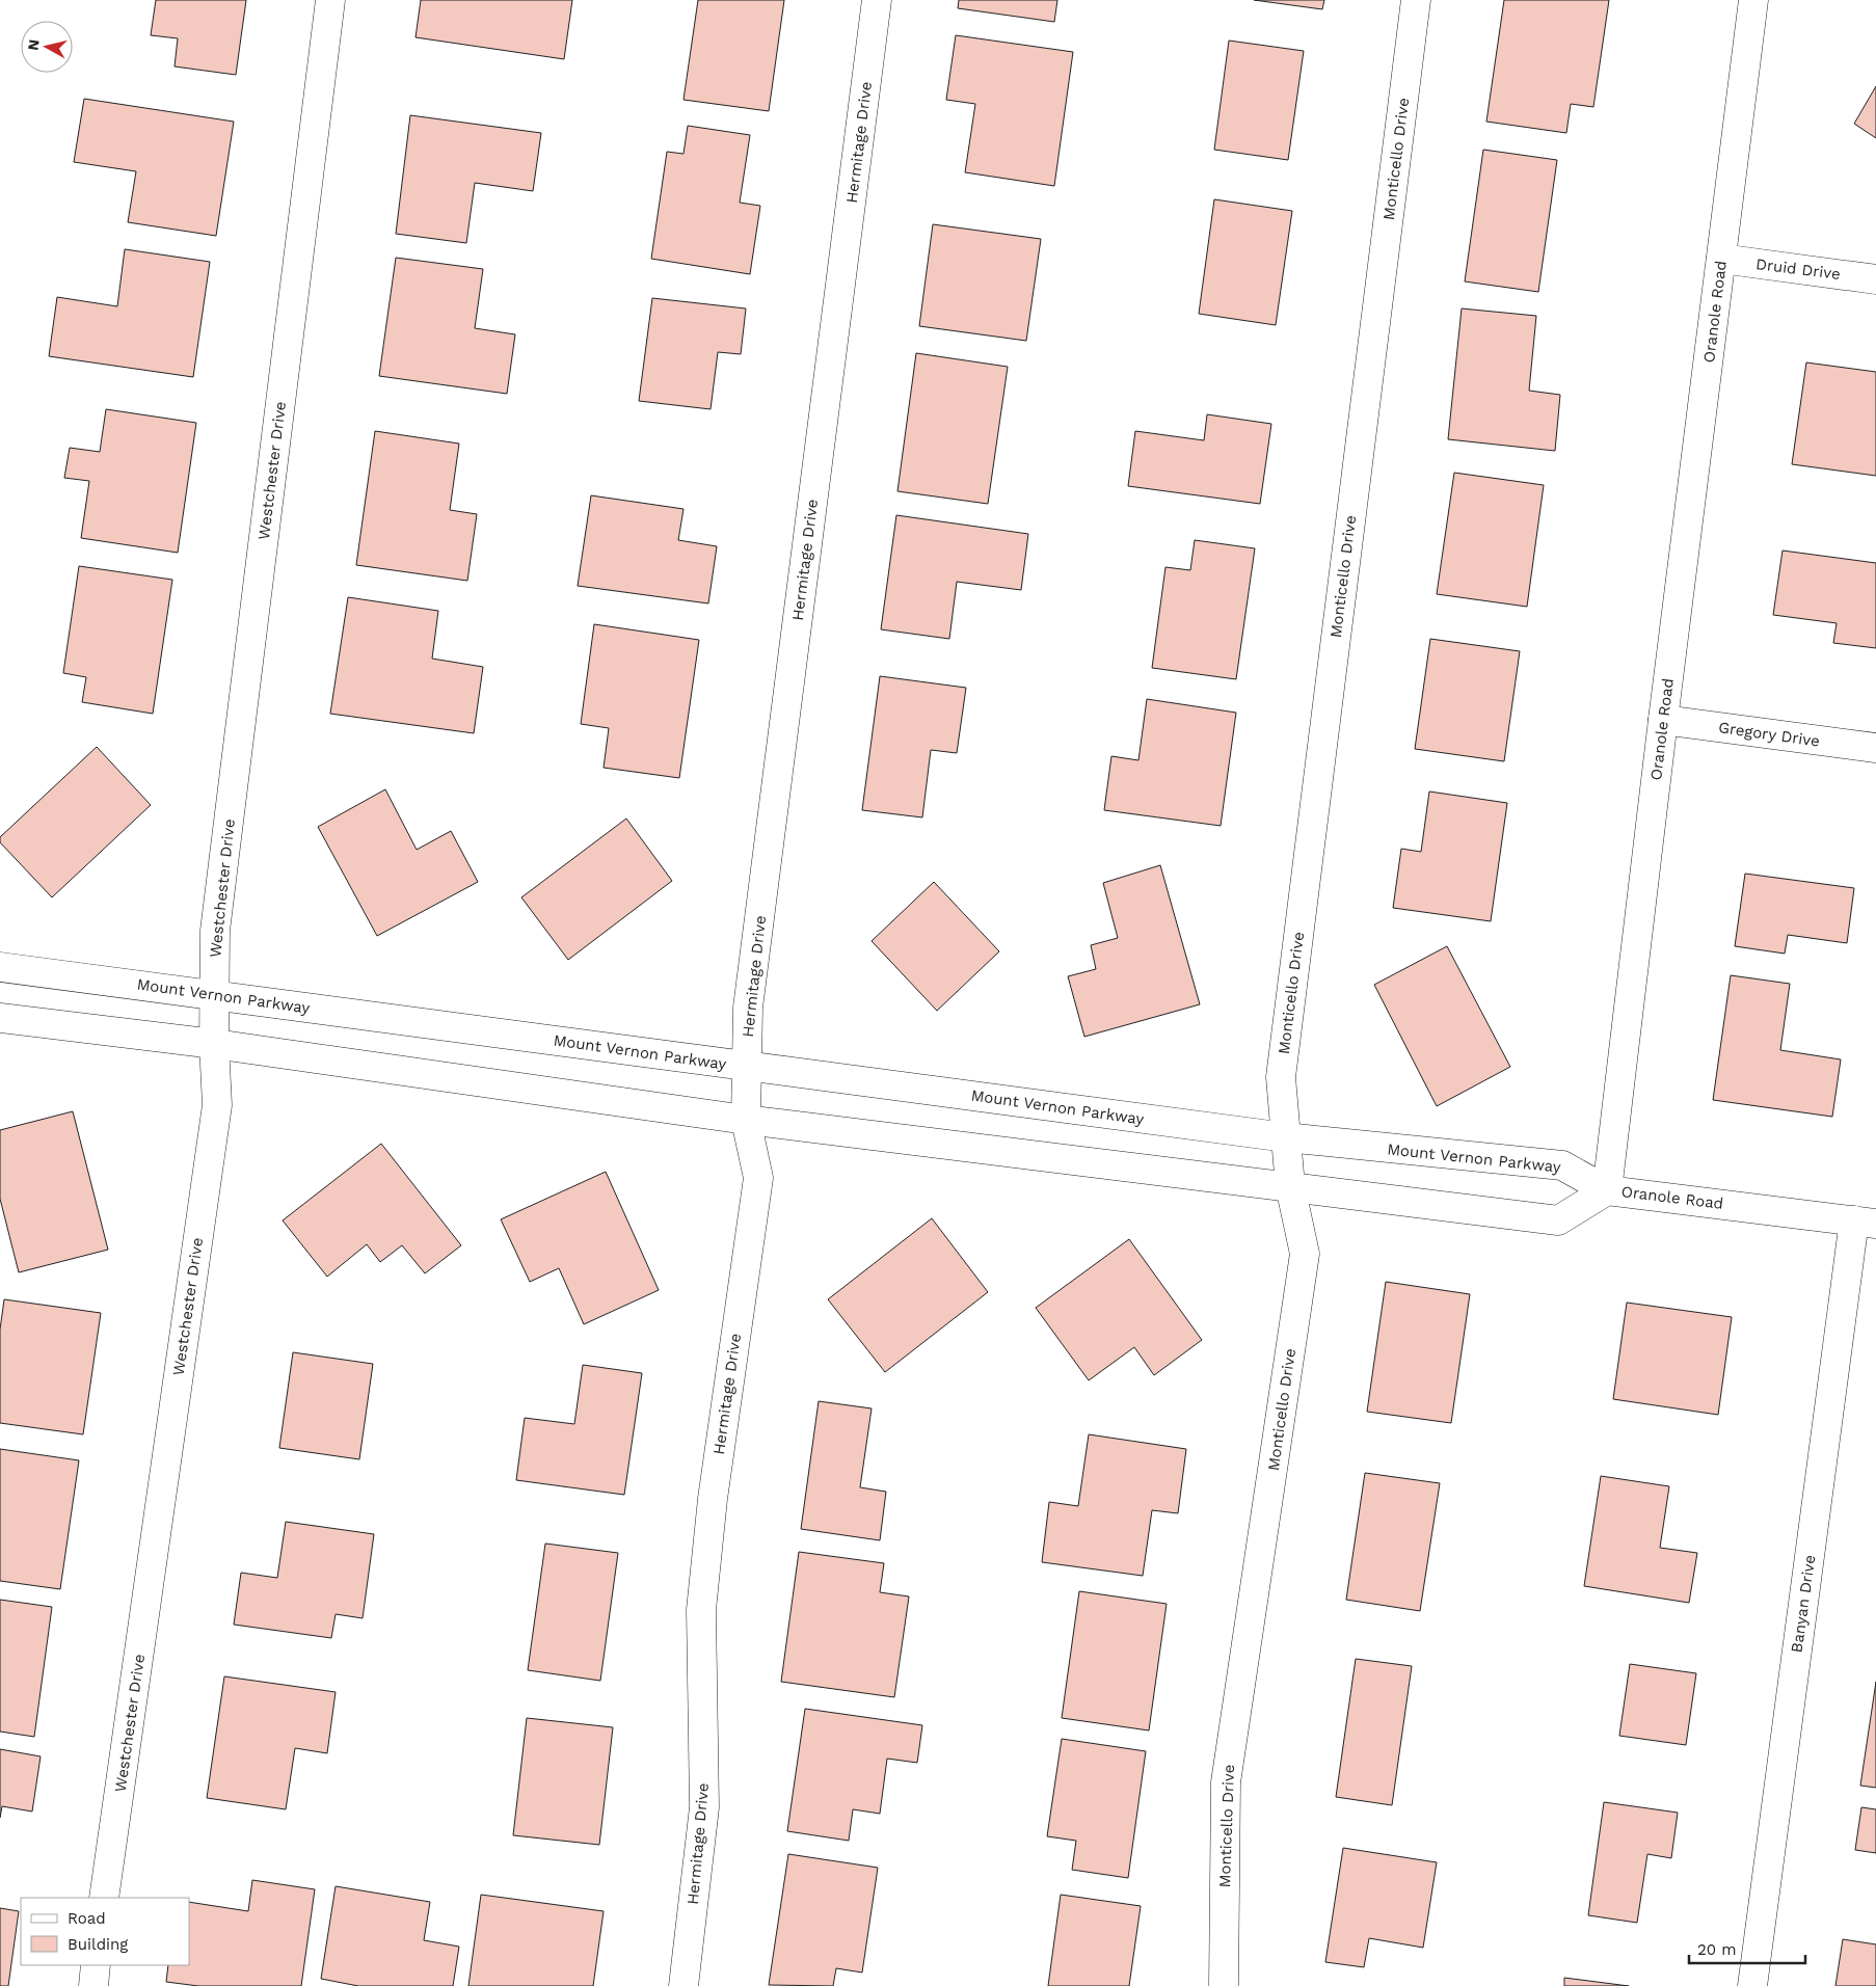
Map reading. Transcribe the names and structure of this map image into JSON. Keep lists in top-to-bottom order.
{
  "streets": {
    "street": [
      "Hermitage Drive",
      "Monticello Drive",
      "Druid Drive",
      "Oranole Road",
      "Westchester Drive",
      "Gregory Drive",
      "Mount Vernon Parkway",
      "Banyan Drive"
    ]
  },
  "crossings": [
    ["Hermitage Drive", "Mount Vernon Parkway"],
    ["Monticello Drive", "Mount Vernon Parkway"],
    ["Druid Drive", "Oranole Road"],
    ["Oranole Road", "Gregory Drive"],
    ["Oranole Road", "Mount Vernon Parkway"],
    ["Oranole Road", "Banyan Drive"],
    ["Westchester Drive", "Mount Vernon Parkway"]
  ],
  "legend": ["Road", "Building"],
  "scale_bar": "20 m",
  "north": "left"
}
